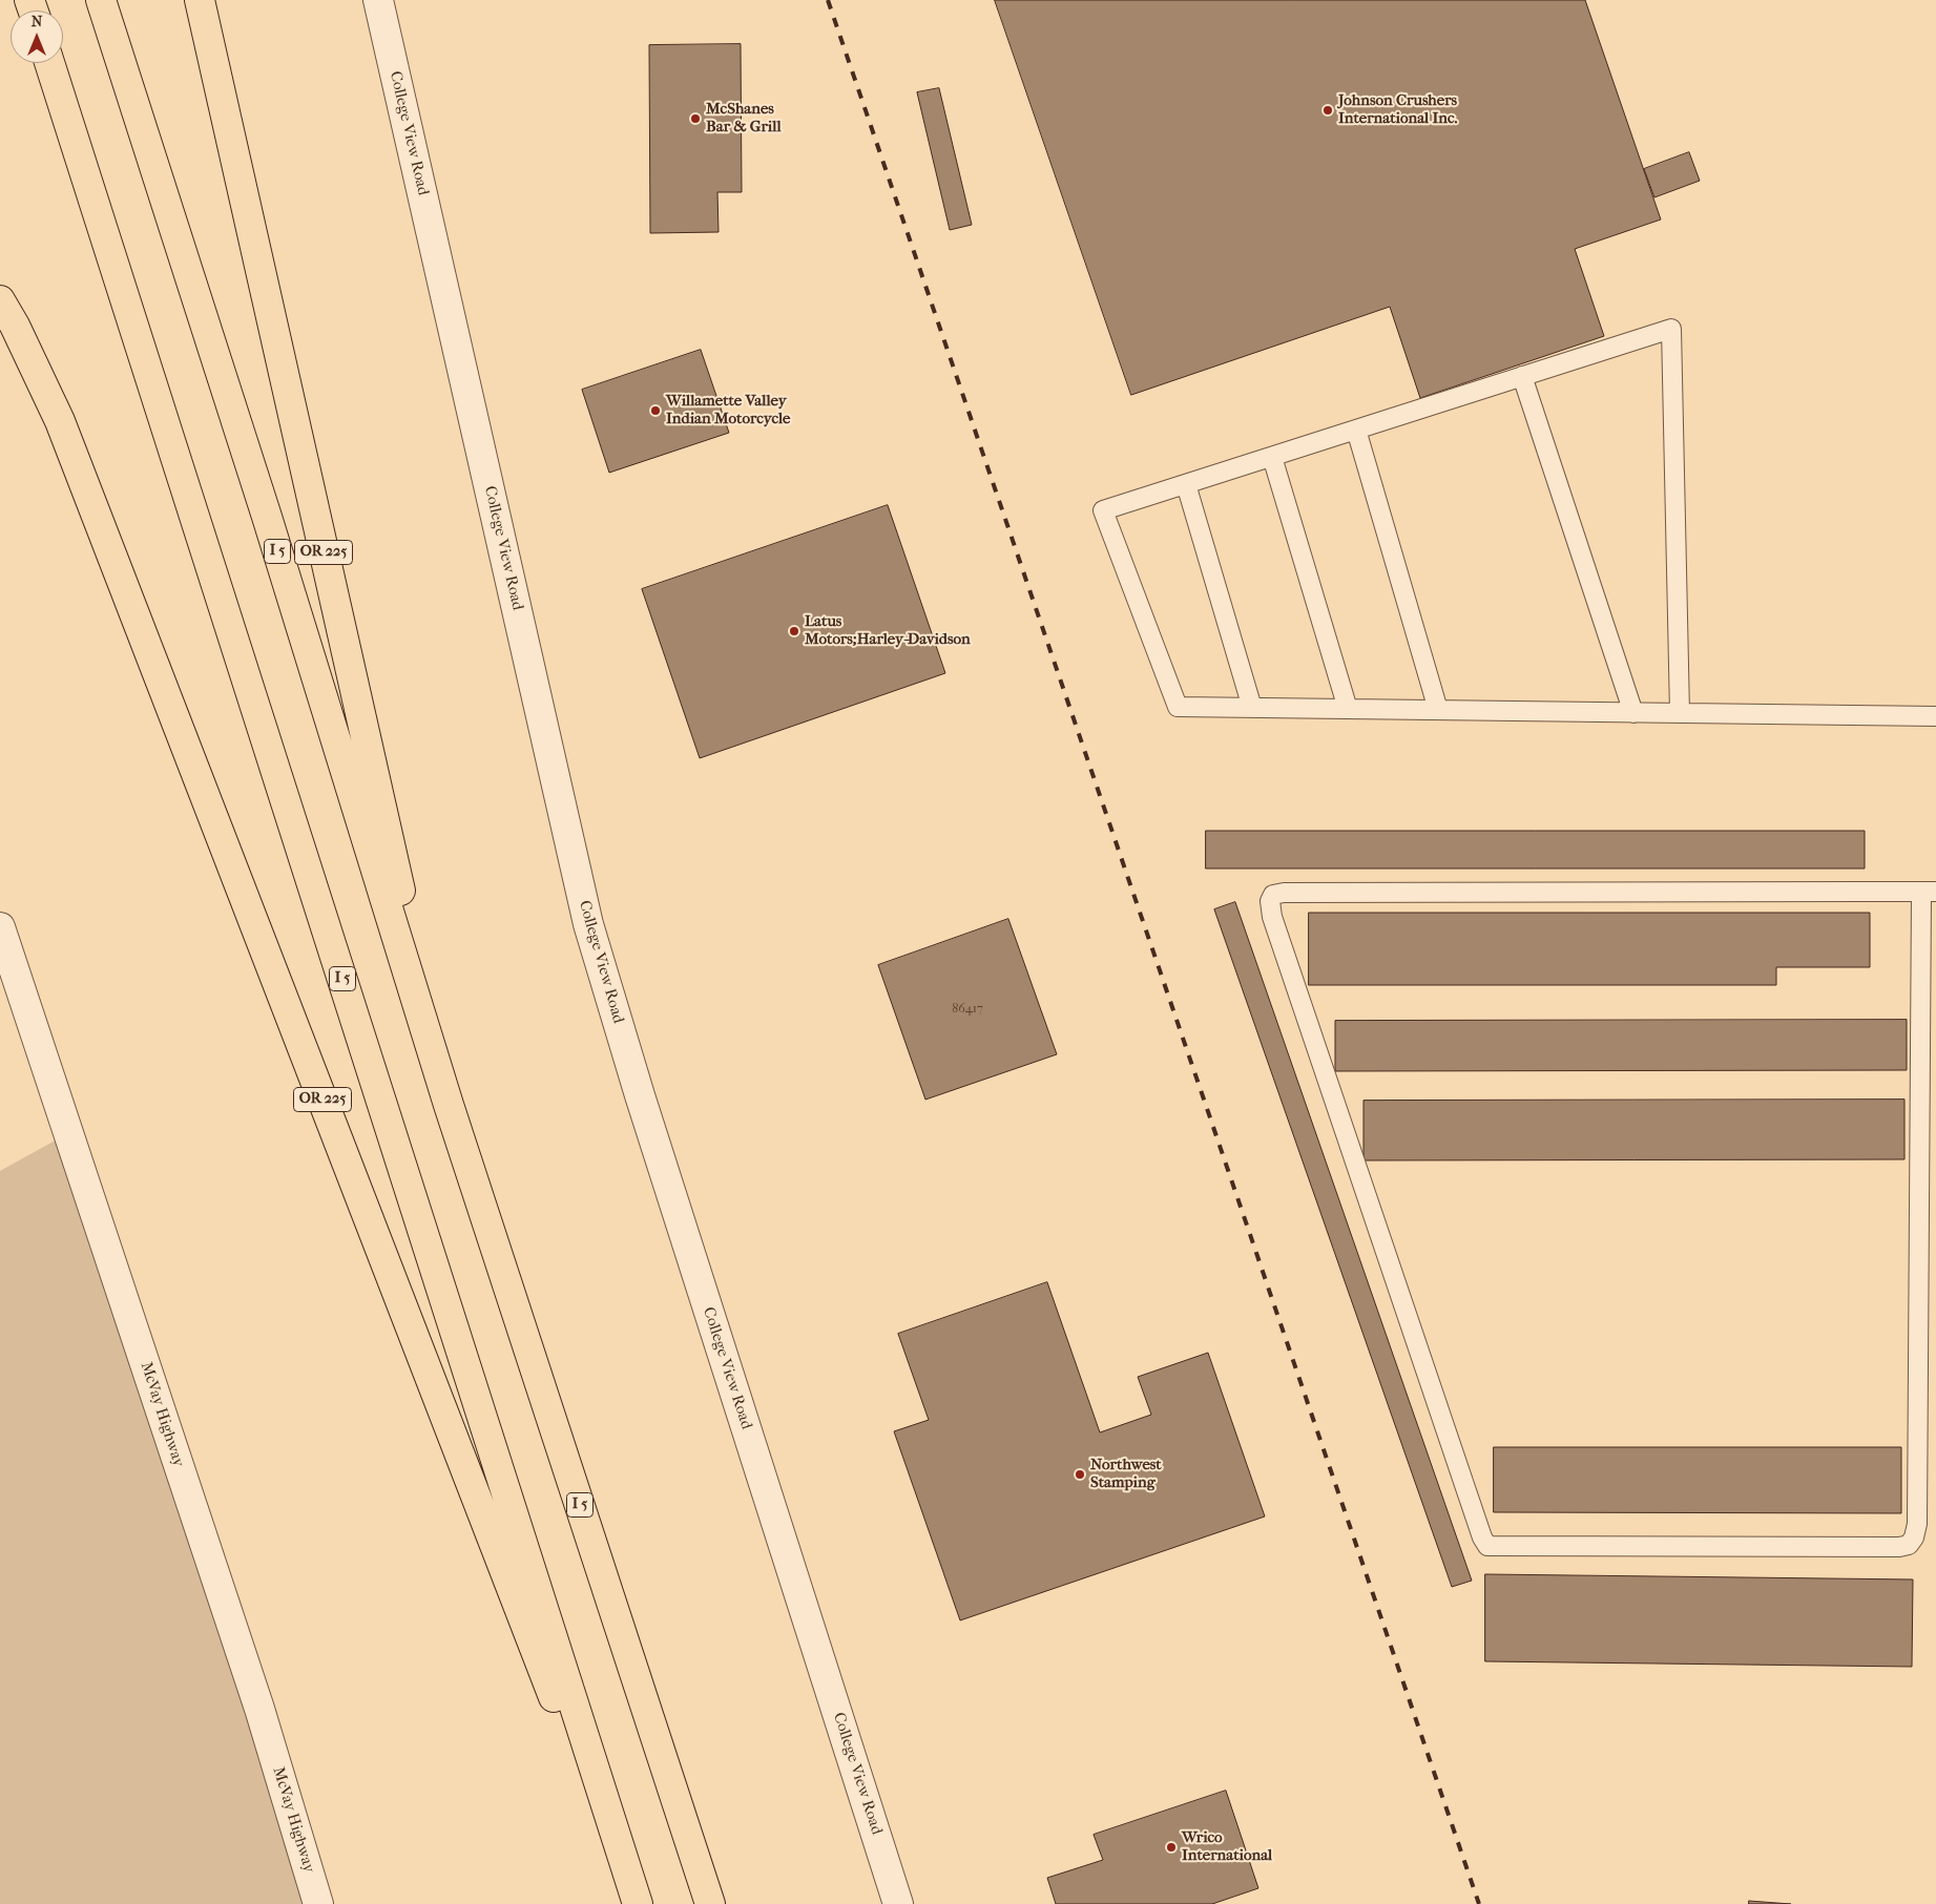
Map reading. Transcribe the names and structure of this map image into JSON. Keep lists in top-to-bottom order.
{
  "streets": {
    "highway": ["I 5", "OR 225"],
    "street": ["College View Road", "McVay Highway"]
  },
  "crossings": [
    ["I 5", "OR 225"]
  ],
  "places": [
    "Johnson Crushers International Inc.",
    "McShanes Bar & Grill",
    "Willamette Valley Indian Motorcycle",
    "Latus Motors;Harley-Davidson",
    "Northwest Stamping",
    "Wrico International"
  ],
  "house_numbers": ["86417"],
  "north": "top"
}
